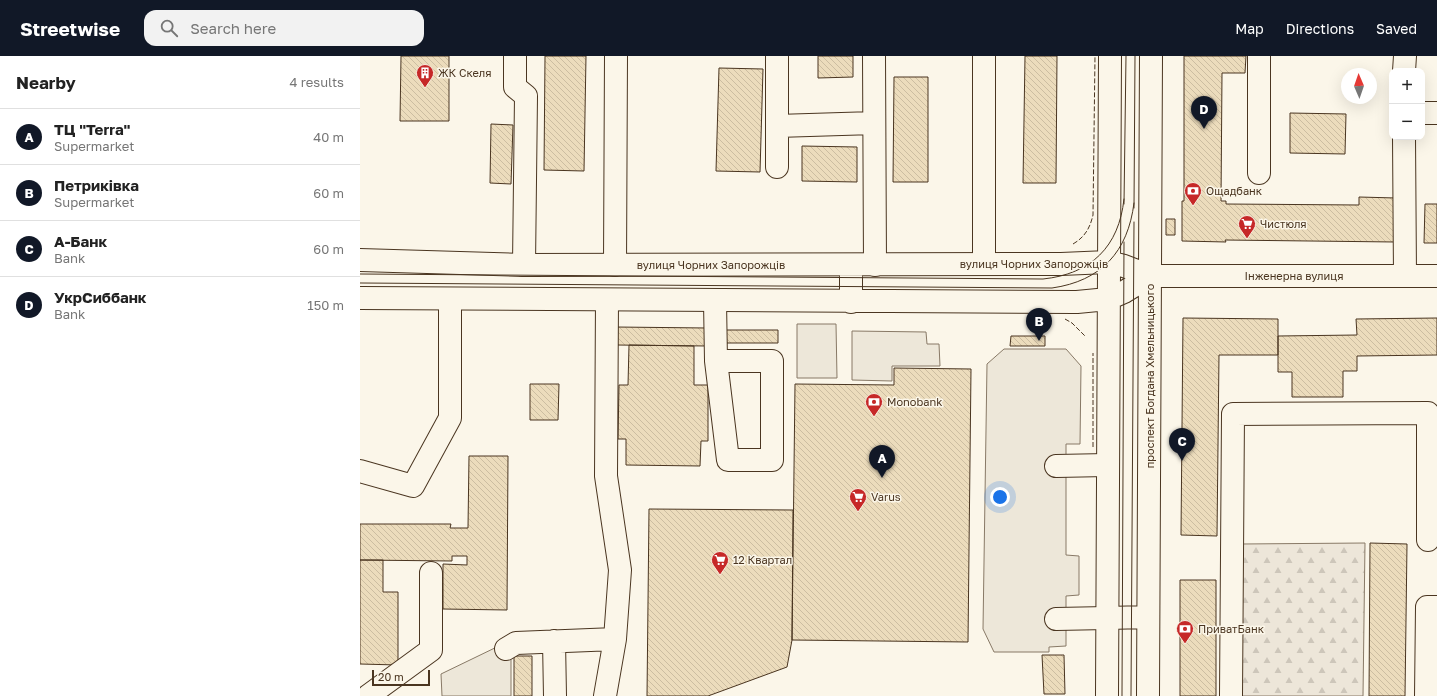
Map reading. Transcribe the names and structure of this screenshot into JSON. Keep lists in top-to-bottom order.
{
  "streets": {
    "main road": ["вулиця Чорних Запорожців", "Інженерна вулиця", "проспект Богдана Хмельницького"]
  },
  "crossings": [
    ["вулиця Чорних Запорожців", "Інженерна вулиця"],
    ["вулиця Чорних Запорожців", "проспект Богдана Хмельницького"],
    ["Інженерна вулиця", "проспект Богдана Хмельницького"]
  ],
  "places": {
    "building": ["ЖК Скеля"],
    "bank": ["Ощадбанк", "Monobank", "ПриватБанк"],
    "supermarket": ["Чистюля", "Varus", "12 Квартал"]
  },
  "scale_bar": "20 m",
  "north": "top",
  "page": {
    "header": "Streetwise",
    "search": "Search here",
    "nav": ["Map", "Directions", "Saved"],
    "heading": ["Nearby", "4 results"],
    "map_buttons": ["+", "−"],
    "pins": [
      "D",
      "B",
      "C",
      "A"
    ],
    "list": [
      {
        "mark": "A",
        "name": "ТЦ \"Terra\"",
        "note": "Supermarket",
        "value": "40 m"
      },
      {
        "mark": "B",
        "name": "Петриківка",
        "note": "Supermarket",
        "value": "60 m"
      },
      {
        "mark": "C",
        "name": "А-Банк",
        "note": "Bank",
        "value": "60 m"
      },
      {
        "mark": "D",
        "name": "УкрСиббанк",
        "note": "Bank",
        "value": "150 m"
      }
    ],
    "scale": "20 m"
  }
}
